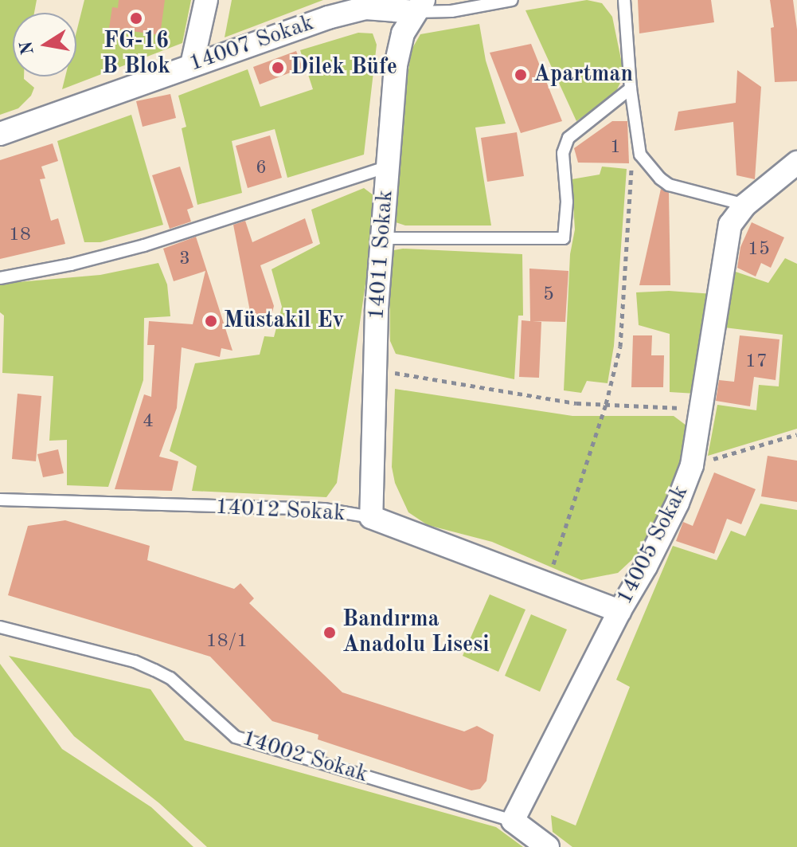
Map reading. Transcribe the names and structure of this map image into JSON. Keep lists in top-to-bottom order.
{
  "streets": {
    "street": [
      "14007 Sokak",
      "14011 Sokak",
      "14012 Sokak",
      "14005 Sokak",
      "14002 Sokak"
    ]
  },
  "crossings": [
    ["14007 Sokak", "14011 Sokak"],
    ["14011 Sokak", "14012 Sokak"],
    ["14012 Sokak", "14005 Sokak"],
    ["14005 Sokak", "14002 Sokak"]
  ],
  "places": [
    "FG-16 B Blok",
    "Dilek Büfe",
    "Apartman",
    "Müstakil Ev",
    "Bandırma Anadolu Lisesi"
  ],
  "house_numbers": [
    "1",
    "6",
    "18",
    "15",
    "3",
    "5",
    "17",
    "4",
    "18/1"
  ],
  "north": "left"
}
